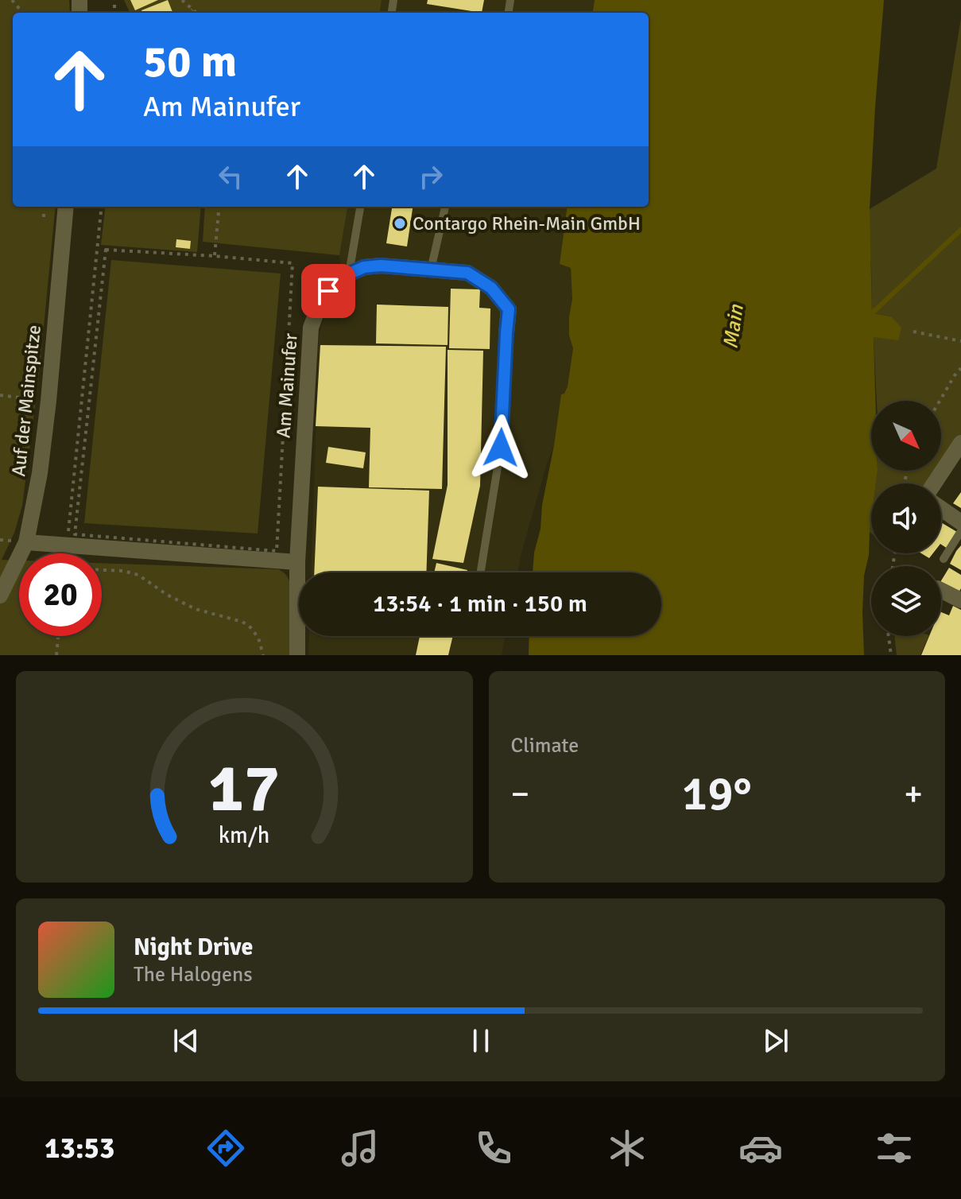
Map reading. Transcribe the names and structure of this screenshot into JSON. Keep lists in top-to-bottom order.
{
  "streets": {
    "street": ["Am Mainufer", "Auf der Mainspitze"]
  },
  "water": ["Main"],
  "places": ["Contargo Rhein-Main GmbH"],
  "north": "bottom right",
  "page": {
    "turn": ["50 m", "Am Mainufer"],
    "limit": "20",
    "trip": "13:54 · 1 min · 150 m",
    "tile": "Climate",
    "heat": ["−", "19°", "+"],
    "song": ["Night Drive", "The Halogens"],
    "tabs": "13:53",
    "gauge": ["17", "km/h"]
  }
}
